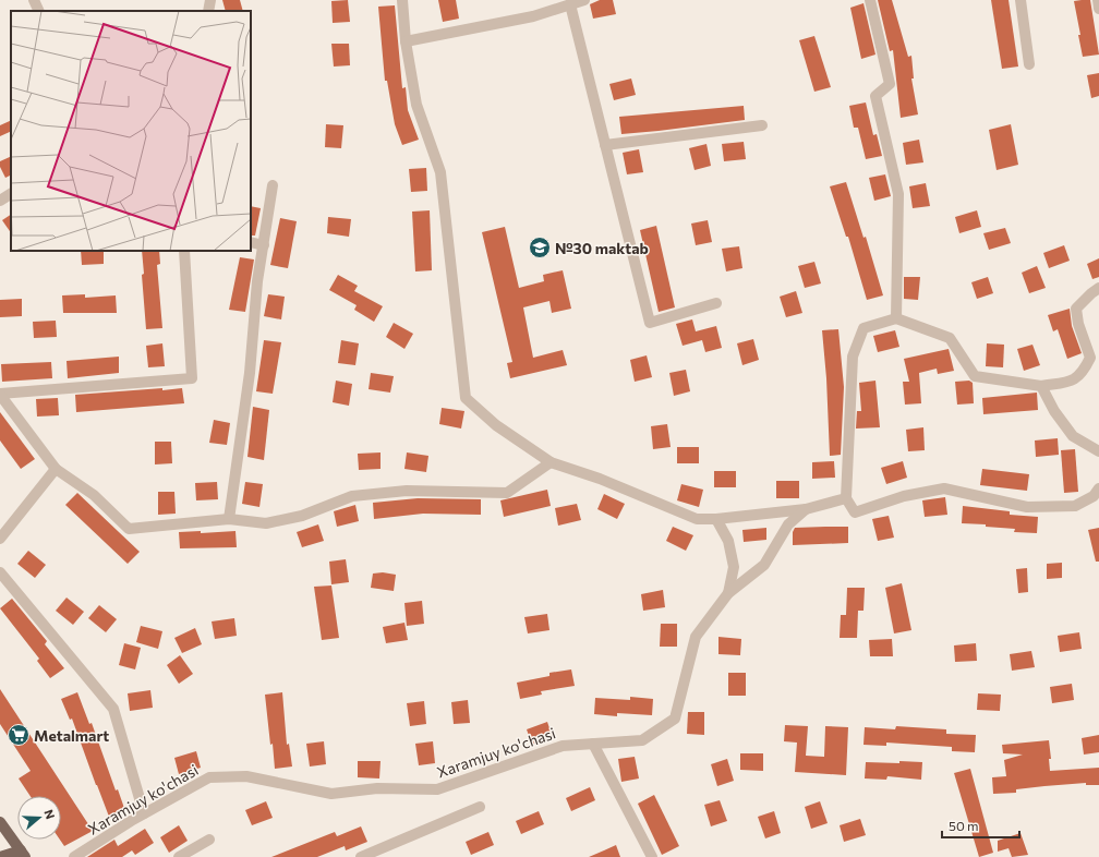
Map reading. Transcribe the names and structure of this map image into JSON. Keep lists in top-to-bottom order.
{
  "streets": {
    "street": ["Xaramjuy ko'chasi"]
  },
  "places": {
    "school or university": ["№30 maktab"],
    "supermarket": ["Metalmart"]
  },
  "scale_bar": "50 m",
  "north": "right"
}
